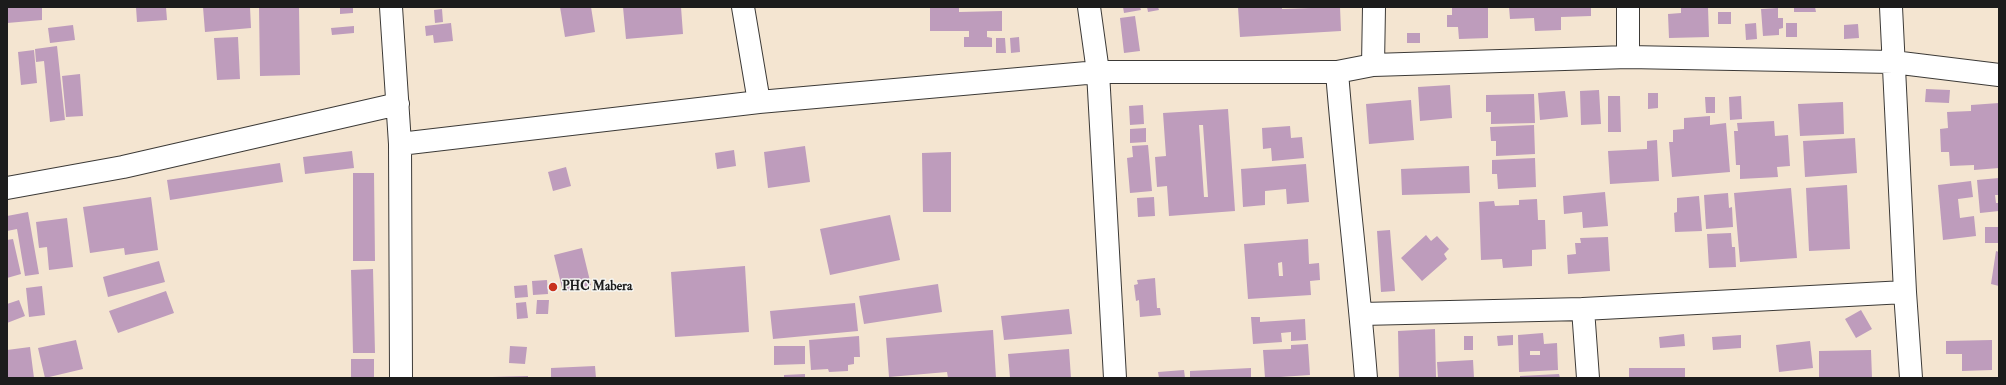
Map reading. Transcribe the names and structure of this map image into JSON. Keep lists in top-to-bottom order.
{
  "places": ["PHC Mabera"]
}
